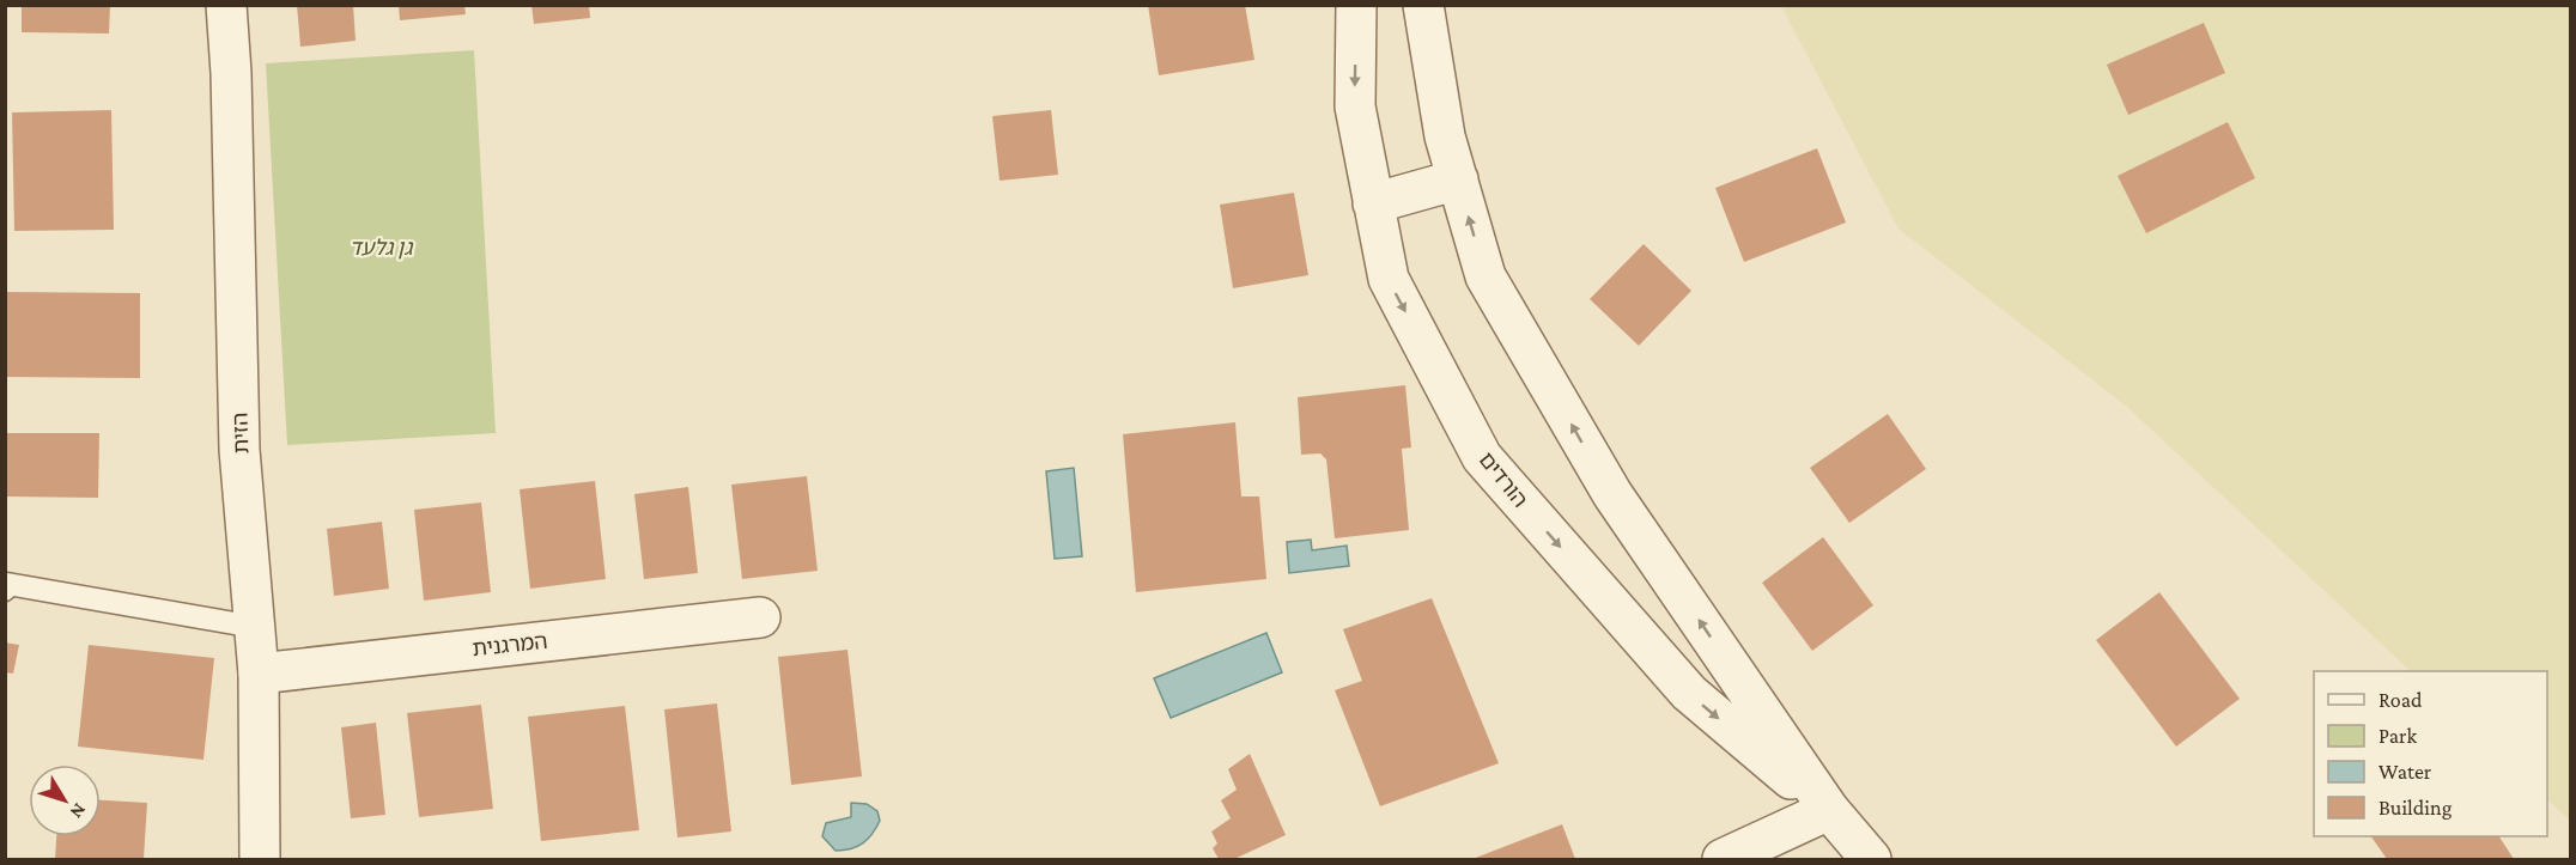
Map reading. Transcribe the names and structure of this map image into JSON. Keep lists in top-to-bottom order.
{
  "streets": {
    "street": ["הזית", "הורדים", "המרגנית"]
  },
  "crossings": [
    ["הזית", "המרגנית"]
  ],
  "parks": ["גן גלעד"],
  "legend": [
    "Road",
    "Park",
    "Water",
    "Building"
  ],
  "north": "bottom right"
}
